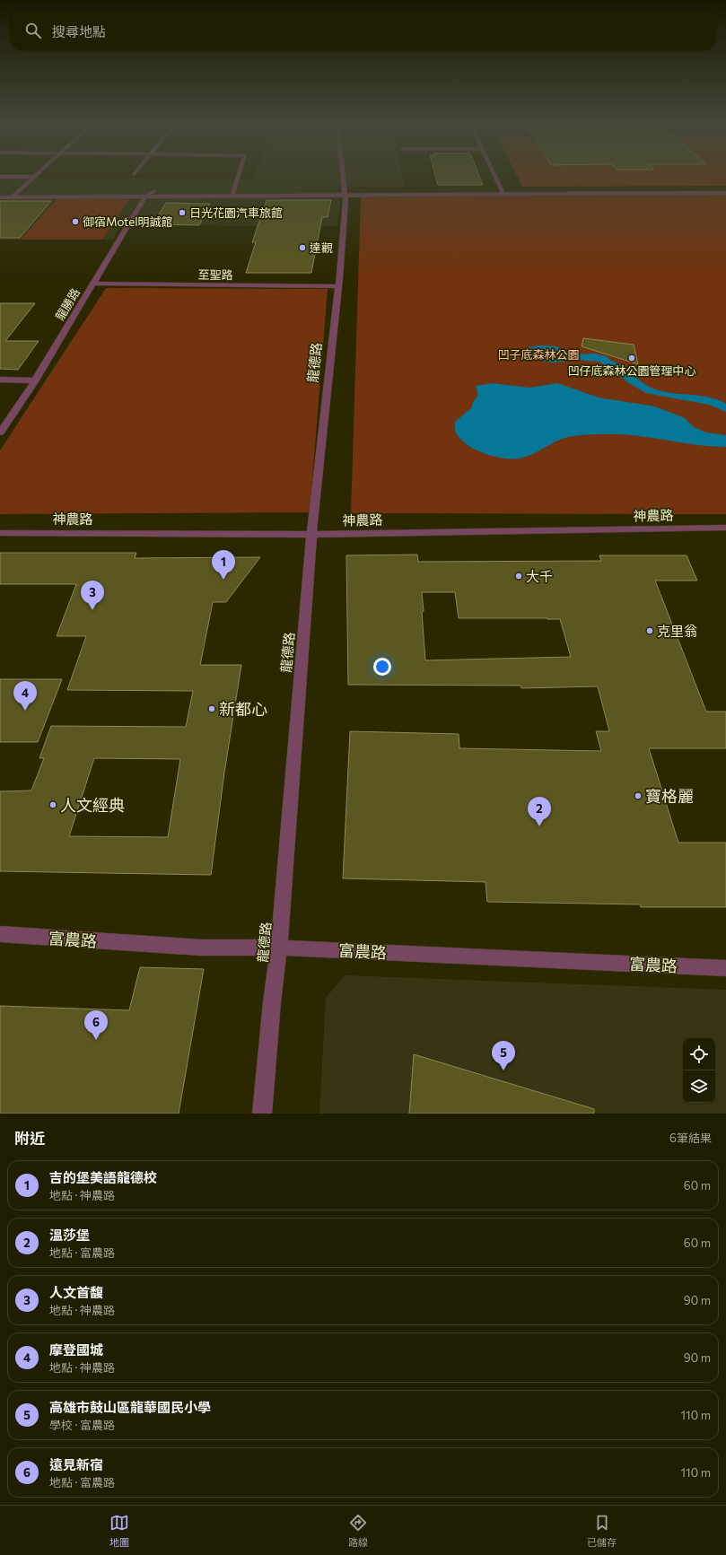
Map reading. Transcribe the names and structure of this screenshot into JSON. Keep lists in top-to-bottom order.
{
  "streets": {
    "street": [
      "至聖路",
      "龍勝路",
      "龍德路",
      "神農路",
      "富農路"
    ]
  },
  "crossings": [
    ["至聖路", "龍勝路"],
    ["至聖路", "龍德路"],
    ["龍德路", "神農路"],
    ["龍德路", "富農路"]
  ],
  "parks": ["凹子底森林公園"],
  "places": [
    "日光花園汽車旅館",
    "御宿Motel明誠館",
    "達觀",
    "凹仔底森林公園管理中心",
    "大千",
    "克里翁",
    "新都心",
    "寶格麗",
    "人文經典"
  ],
  "page": {
    "search": "搜尋地點",
    "pins": [
      "1",
      "3",
      "4",
      "2",
      "6",
      "5"
    ],
    "heading": ["附近", "6筆結果"],
    "list": [
      {
        "mark": "1",
        "name": "吉的堡美語龍德校",
        "note": "地點 · 神農路",
        "value": "60 m"
      },
      {
        "mark": "2",
        "name": "溫莎堡",
        "note": "地點 · 富農路",
        "value": "60 m"
      },
      {
        "mark": "3",
        "name": "人文首馥",
        "note": "地點 · 神農路",
        "value": "90 m"
      },
      {
        "mark": "4",
        "name": "摩登國城",
        "note": "地點 · 神農路",
        "value": "90 m"
      },
      {
        "mark": "5",
        "name": "高雄市鼓山區龍華國民小學",
        "note": "學校 · 富農路",
        "value": "110 m"
      },
      {
        "mark": "6",
        "name": "遠見新宿",
        "note": "地點 · 富農路",
        "value": "110 m"
      }
    ],
    "nav": ["地圖", "路線", "已儲存"]
  }
}
